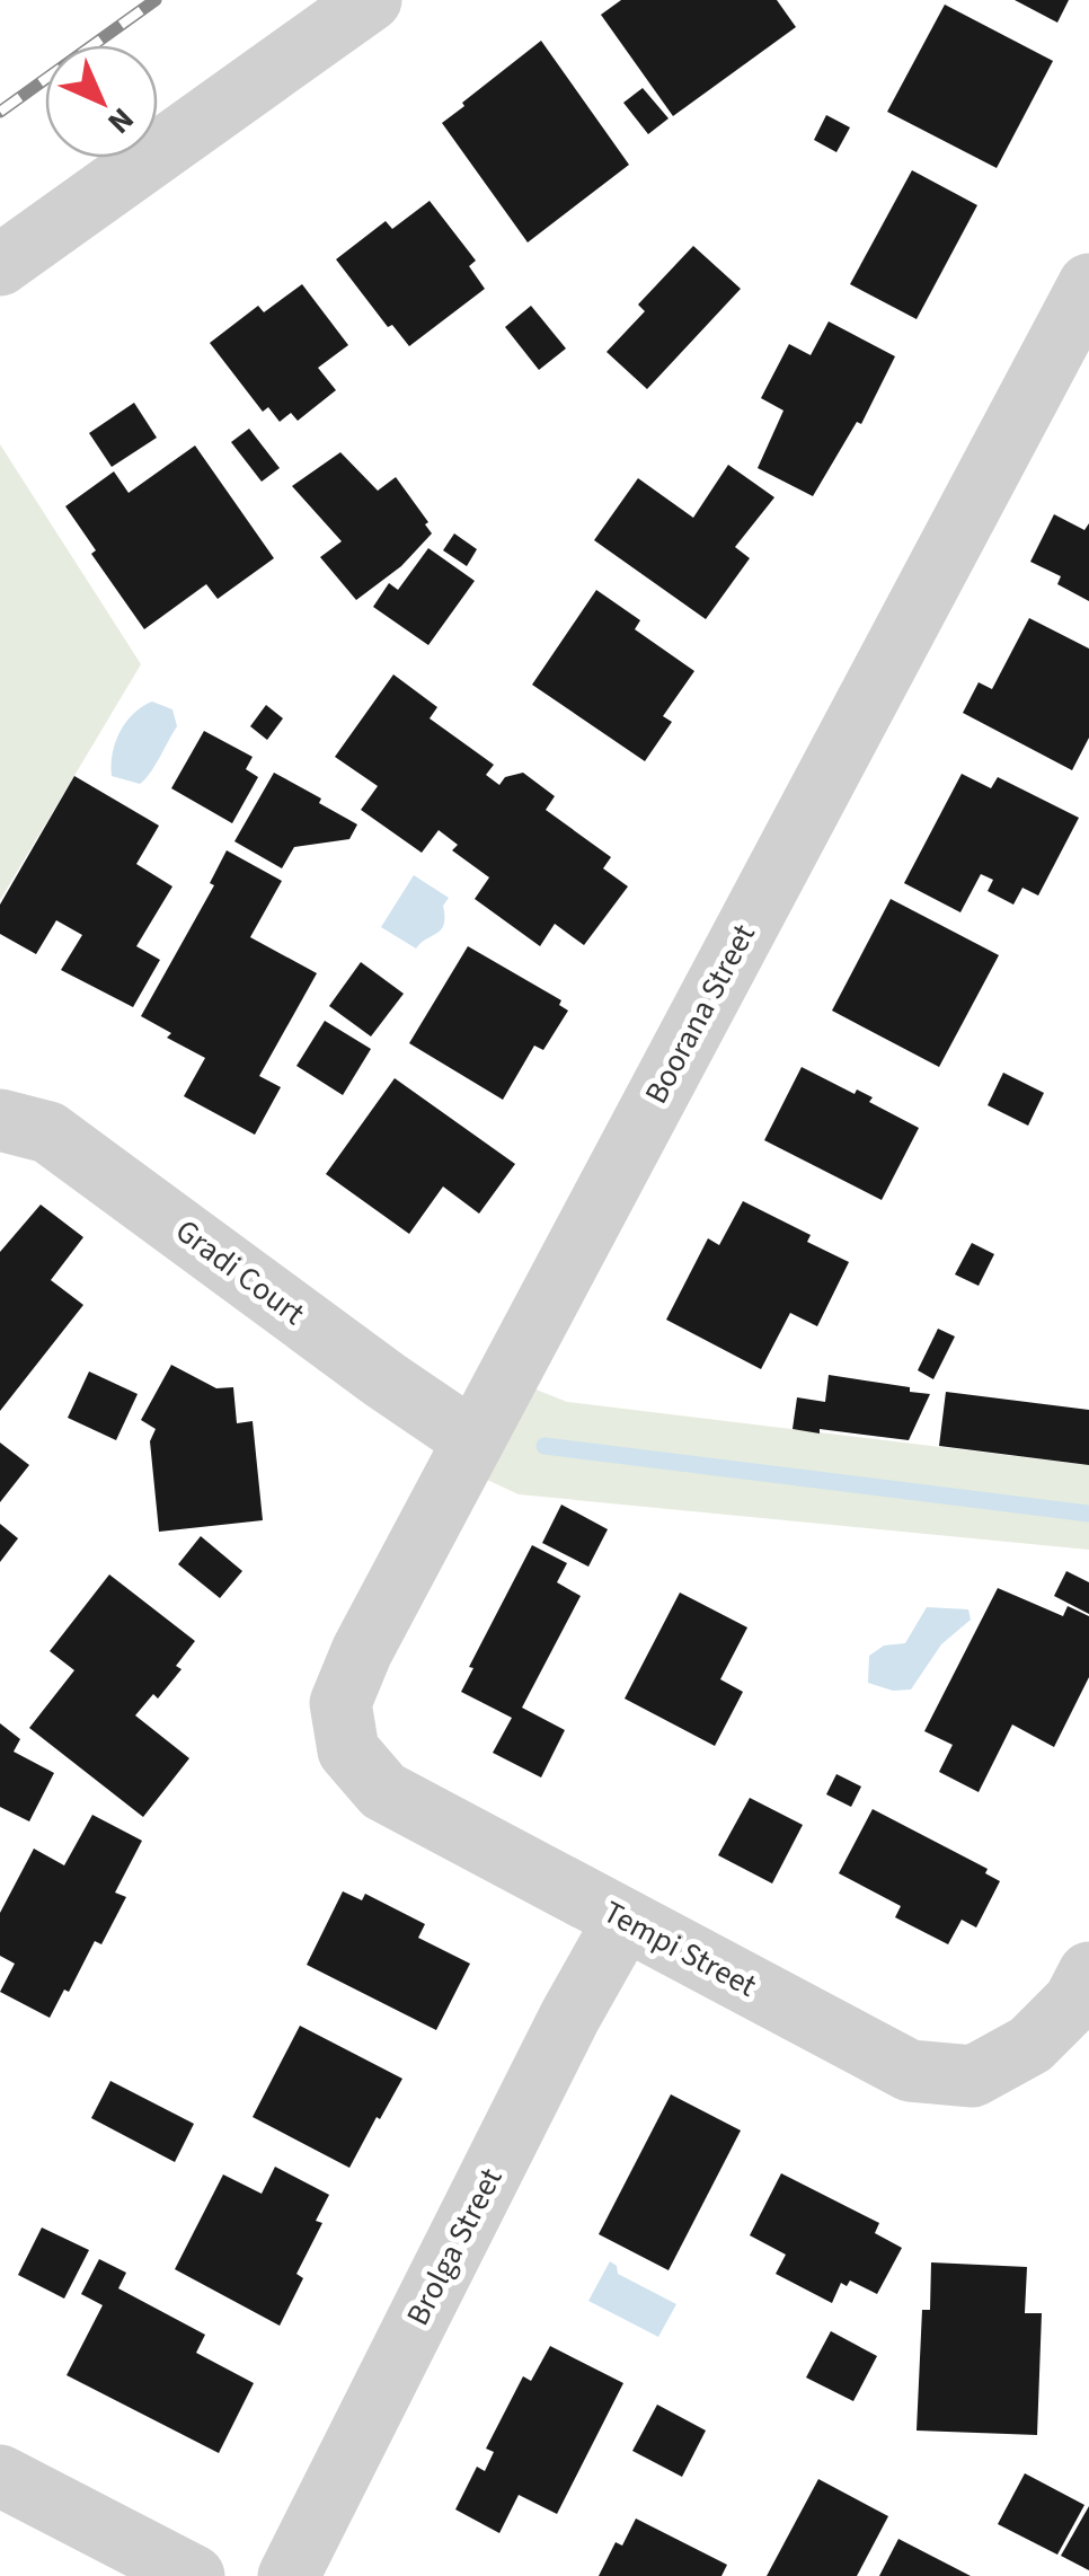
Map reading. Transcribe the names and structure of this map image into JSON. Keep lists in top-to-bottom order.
{
  "streets": {
    "street": [
      "Boorana Street",
      "Gradi Court",
      "Tempi Street",
      "Brolga Street"
    ]
  },
  "crossings": [
    ["Boorana Street", "Gradi Court"],
    ["Boorana Street", "Tempi Street"],
    ["Tempi Street", "Brolga Street"]
  ],
  "north": "bottom right"
}
